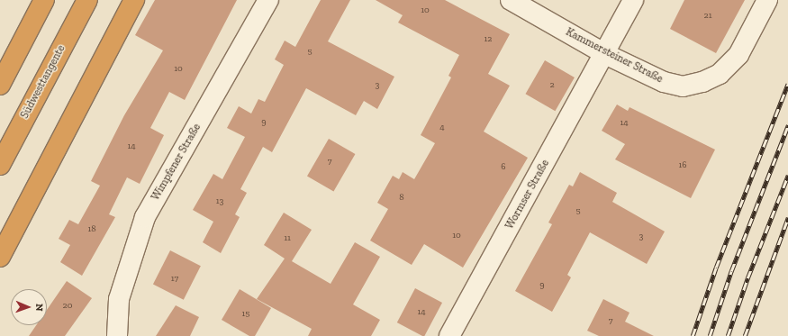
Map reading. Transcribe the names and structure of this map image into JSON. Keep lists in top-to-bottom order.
{
  "streets": {
    "highway": ["Südwesttangente"],
    "street": ["Kammersteiner Straße", "Wimpfener Straße", "Wormser Straße"]
  },
  "crossings": [
    ["Kammersteiner Straße", "Wormser Straße"]
  ],
  "house_numbers": [
    "10",
    "21",
    "12",
    "5",
    "10",
    "3",
    "2",
    "9",
    "14",
    "4",
    "14",
    "7",
    "16",
    "6",
    "8",
    "13",
    "5",
    "18",
    "10",
    "3",
    "11",
    "17",
    "9",
    "20",
    "14",
    "15",
    "7"
  ],
  "north": "right"
}
